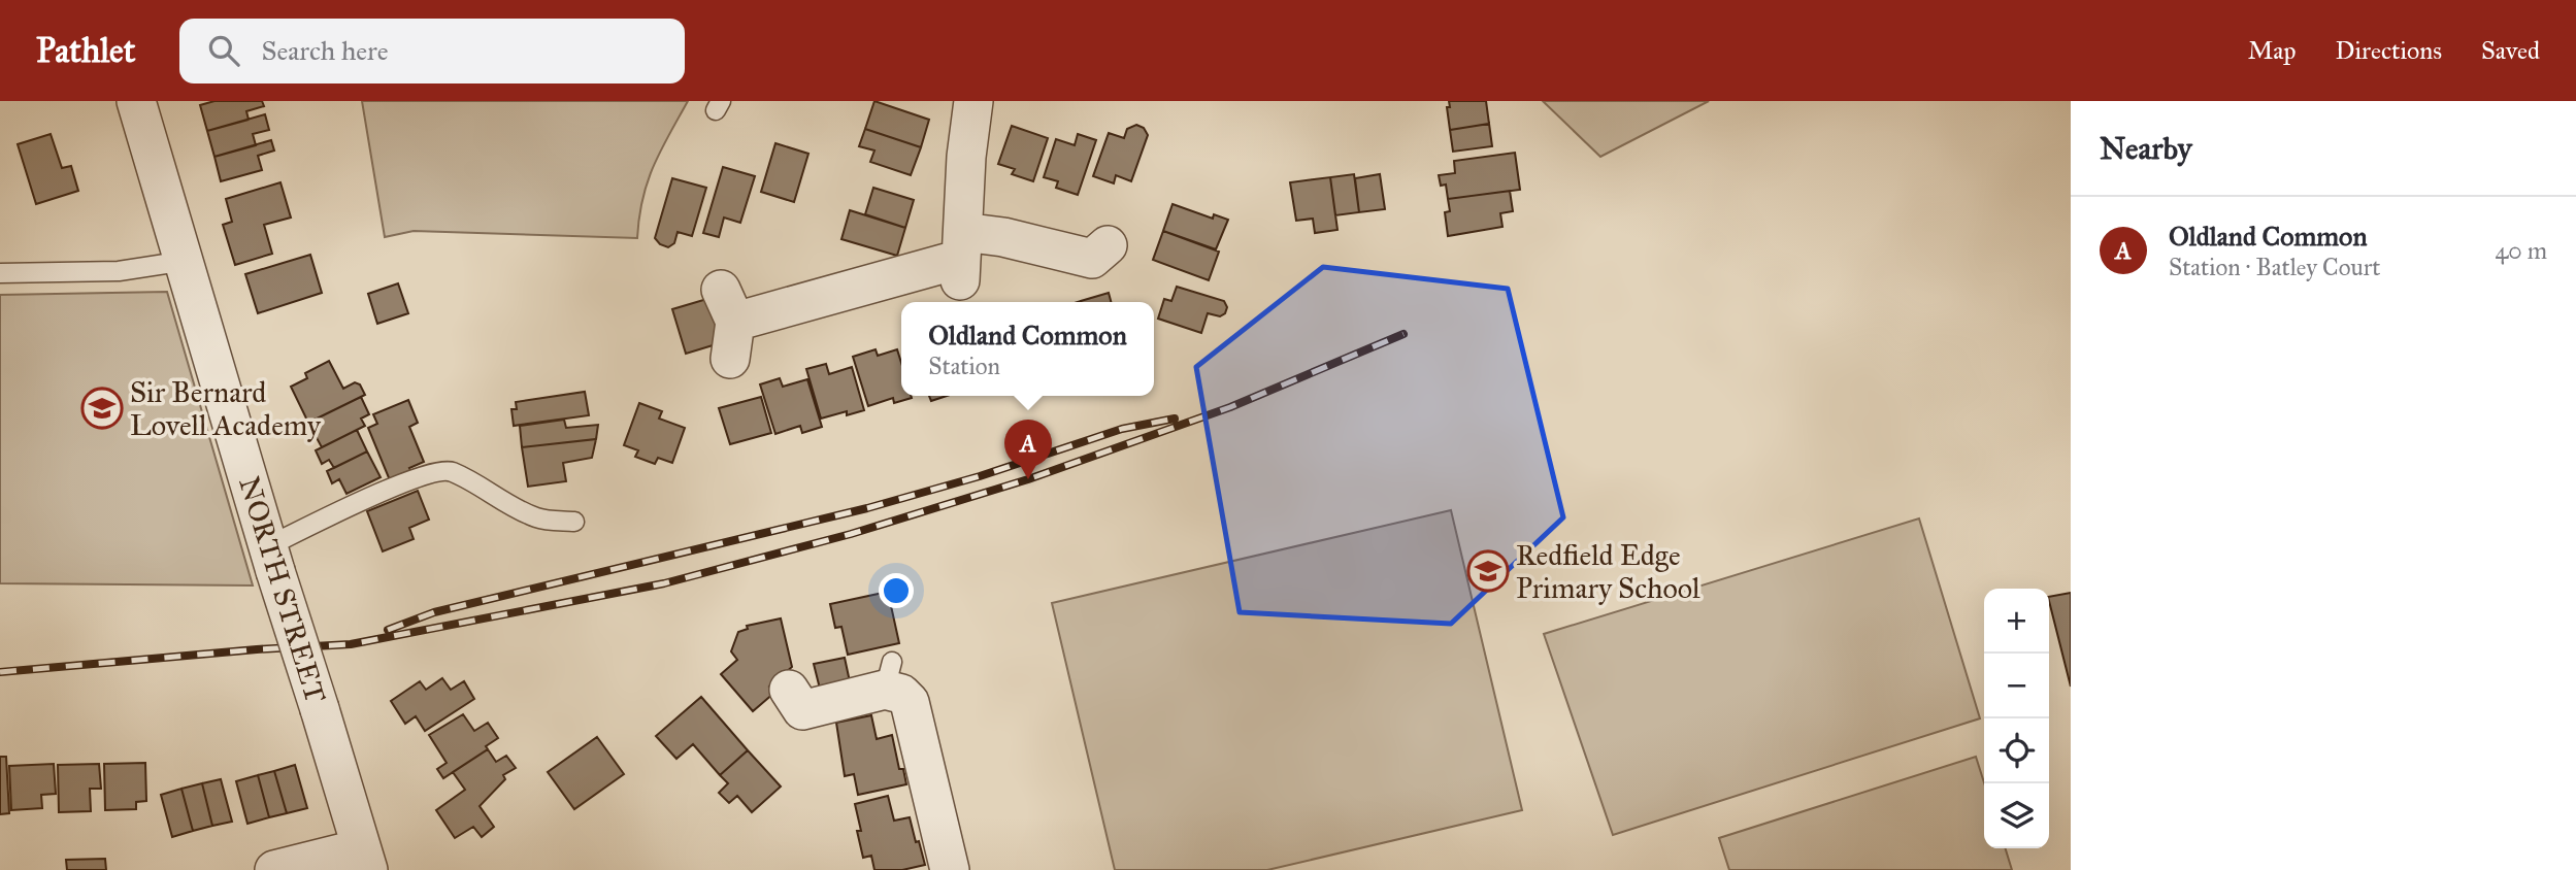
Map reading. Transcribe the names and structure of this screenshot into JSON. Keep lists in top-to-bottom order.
{
  "streets": {
    "street": ["NORTH STREET"]
  },
  "places": {
    "school or university": ["Sir Bernard Lovell Academy", "Redfield Edge Primary School"]
  },
  "page": {
    "header": "Pathlet",
    "search": "Search here",
    "nav": ["Map", "Directions", "Saved"],
    "heading": "Nearby",
    "list": [
      {
        "mark": "A",
        "name": "Oldland Common",
        "note": "Station · Batley Court",
        "value": "40 m"
      }
    ],
    "popup": ["Oldland Common", "Station"],
    "pins": "A",
    "map_buttons": ["+", "−"]
  }
}
